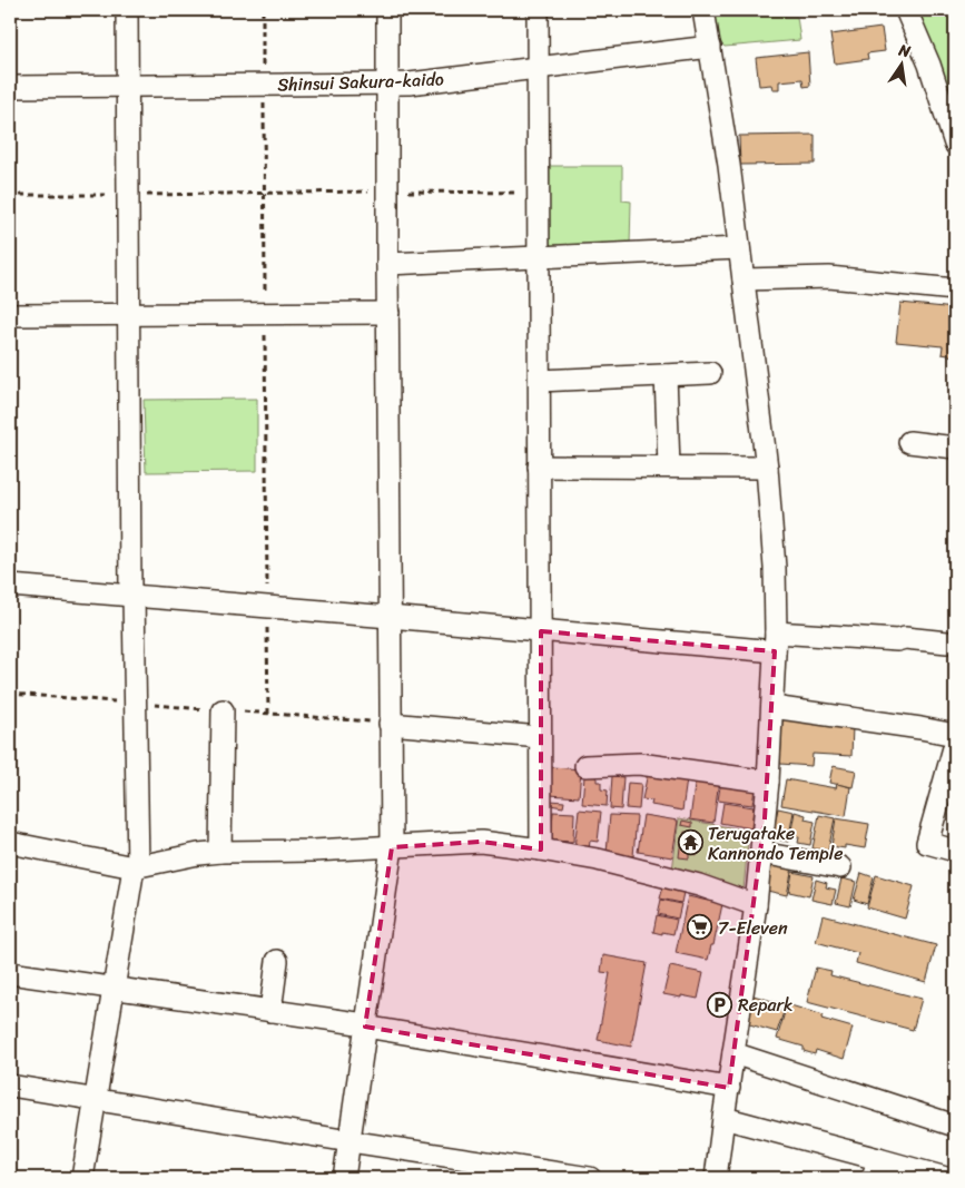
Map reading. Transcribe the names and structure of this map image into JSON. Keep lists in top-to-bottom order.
{
  "streets": {
    "street": ["Shinsui Sakura-kaido"]
  },
  "places": {
    "temple": ["Terugatake Kannondo Temple"],
    "supermarket": ["7-Eleven"],
    "parking": ["Repark"]
  },
  "north": "top"
}
